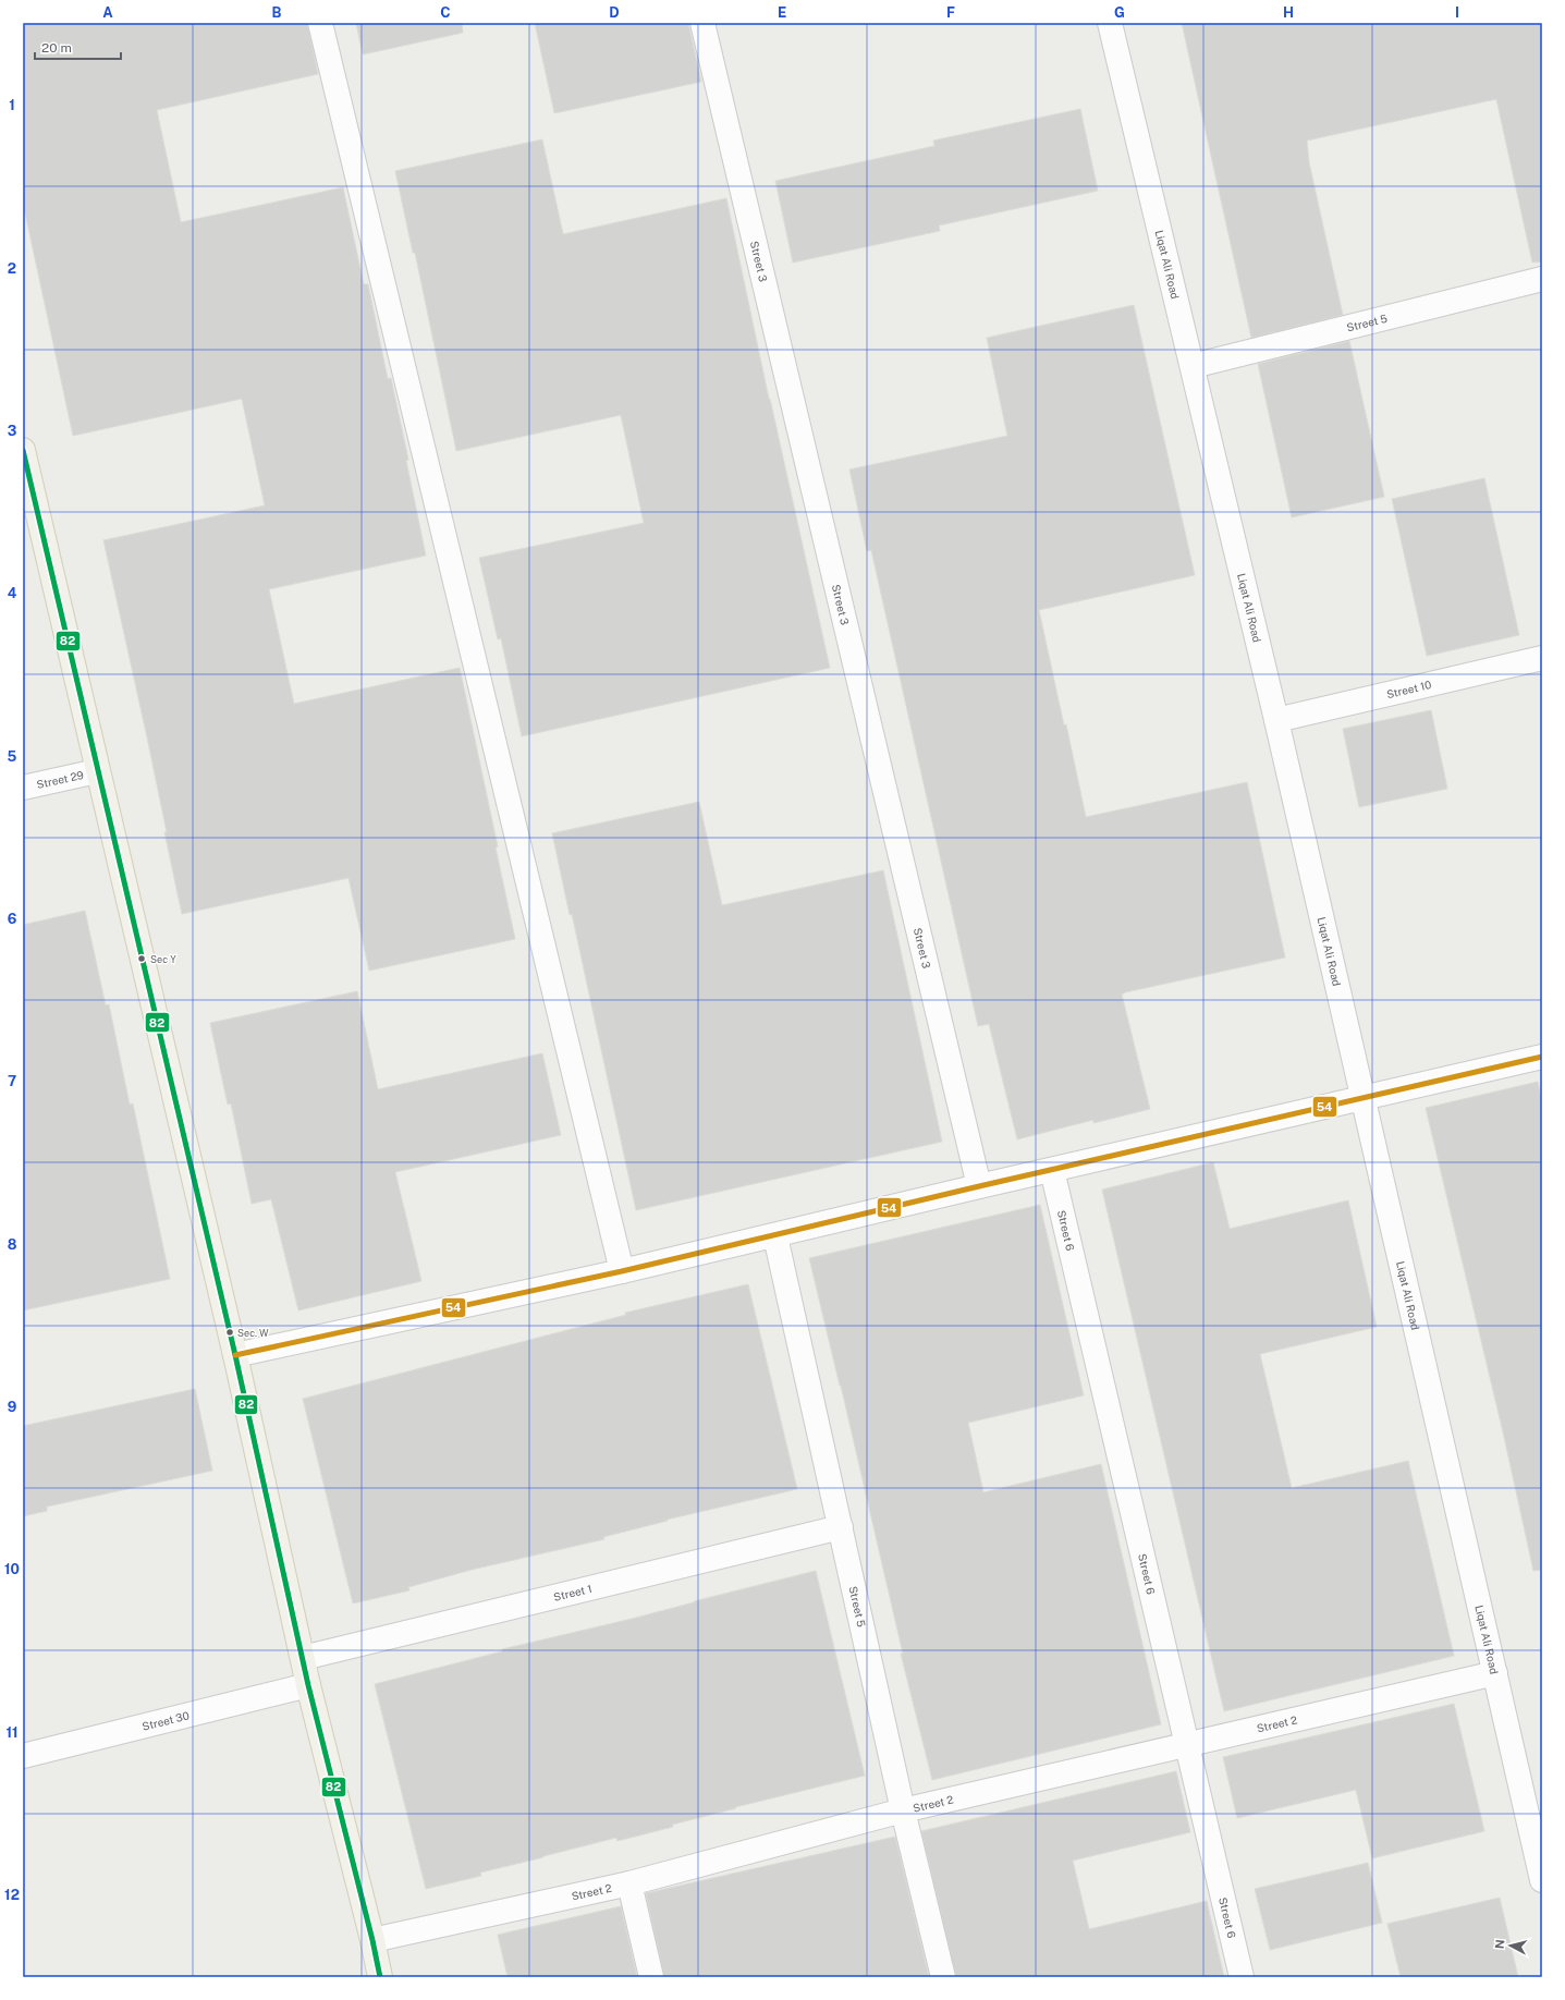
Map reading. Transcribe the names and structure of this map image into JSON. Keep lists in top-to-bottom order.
{
  "streets": {
    "street": [
      "Street 3",
      "Liqat Ali Road",
      "Street 5",
      "Street 10",
      "Street 29",
      "Street 6",
      "Street 1",
      "Street 30",
      "Street 2"
    ]
  },
  "crossings": [
    ["Liqat Ali Road", "Street 5"],
    ["Liqat Ali Road", "Street 10"],
    ["Liqat Ali Road", "Street 2"],
    ["Street 5", "Street 1"],
    ["Street 5", "Street 2"],
    ["Street 6", "Street 2"]
  ],
  "places": ["Sec Y", "Sec. W"],
  "lines": ["transit line 82", "transit line 54"],
  "scale_bar": "20 m",
  "north": "left",
  "grid": {
    "columns": [
      "A",
      "B",
      "C",
      "D",
      "E",
      "F",
      "G",
      "H",
      "I"
    ],
    "rows": [
      "1",
      "2",
      "3",
      "4",
      "5",
      "6",
      "7",
      "8",
      "9",
      "10",
      "11",
      "12"
    ]
  }
}
